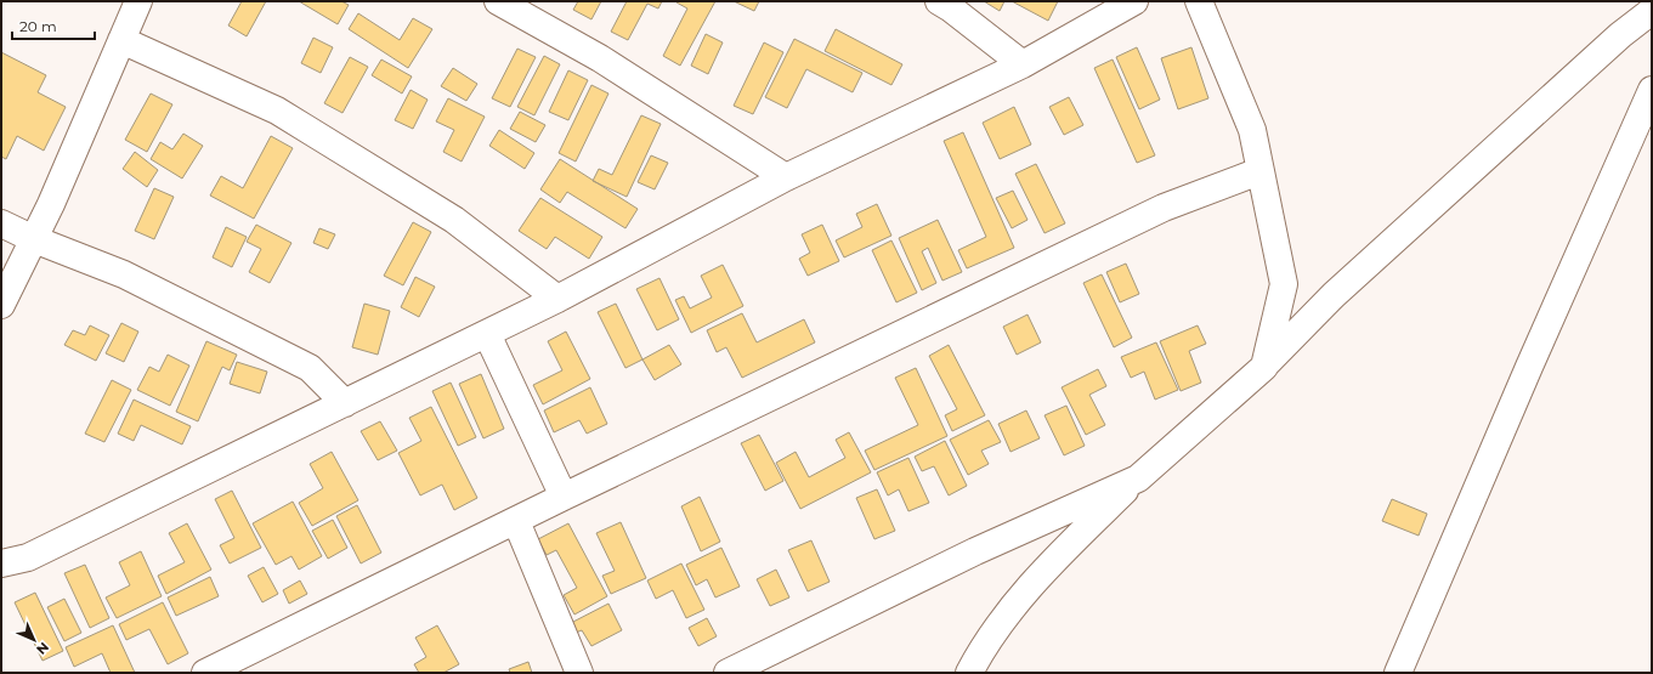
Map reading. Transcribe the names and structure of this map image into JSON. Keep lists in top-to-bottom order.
{
  "scale_bar": "20 m",
  "north": "bottom right"
}
